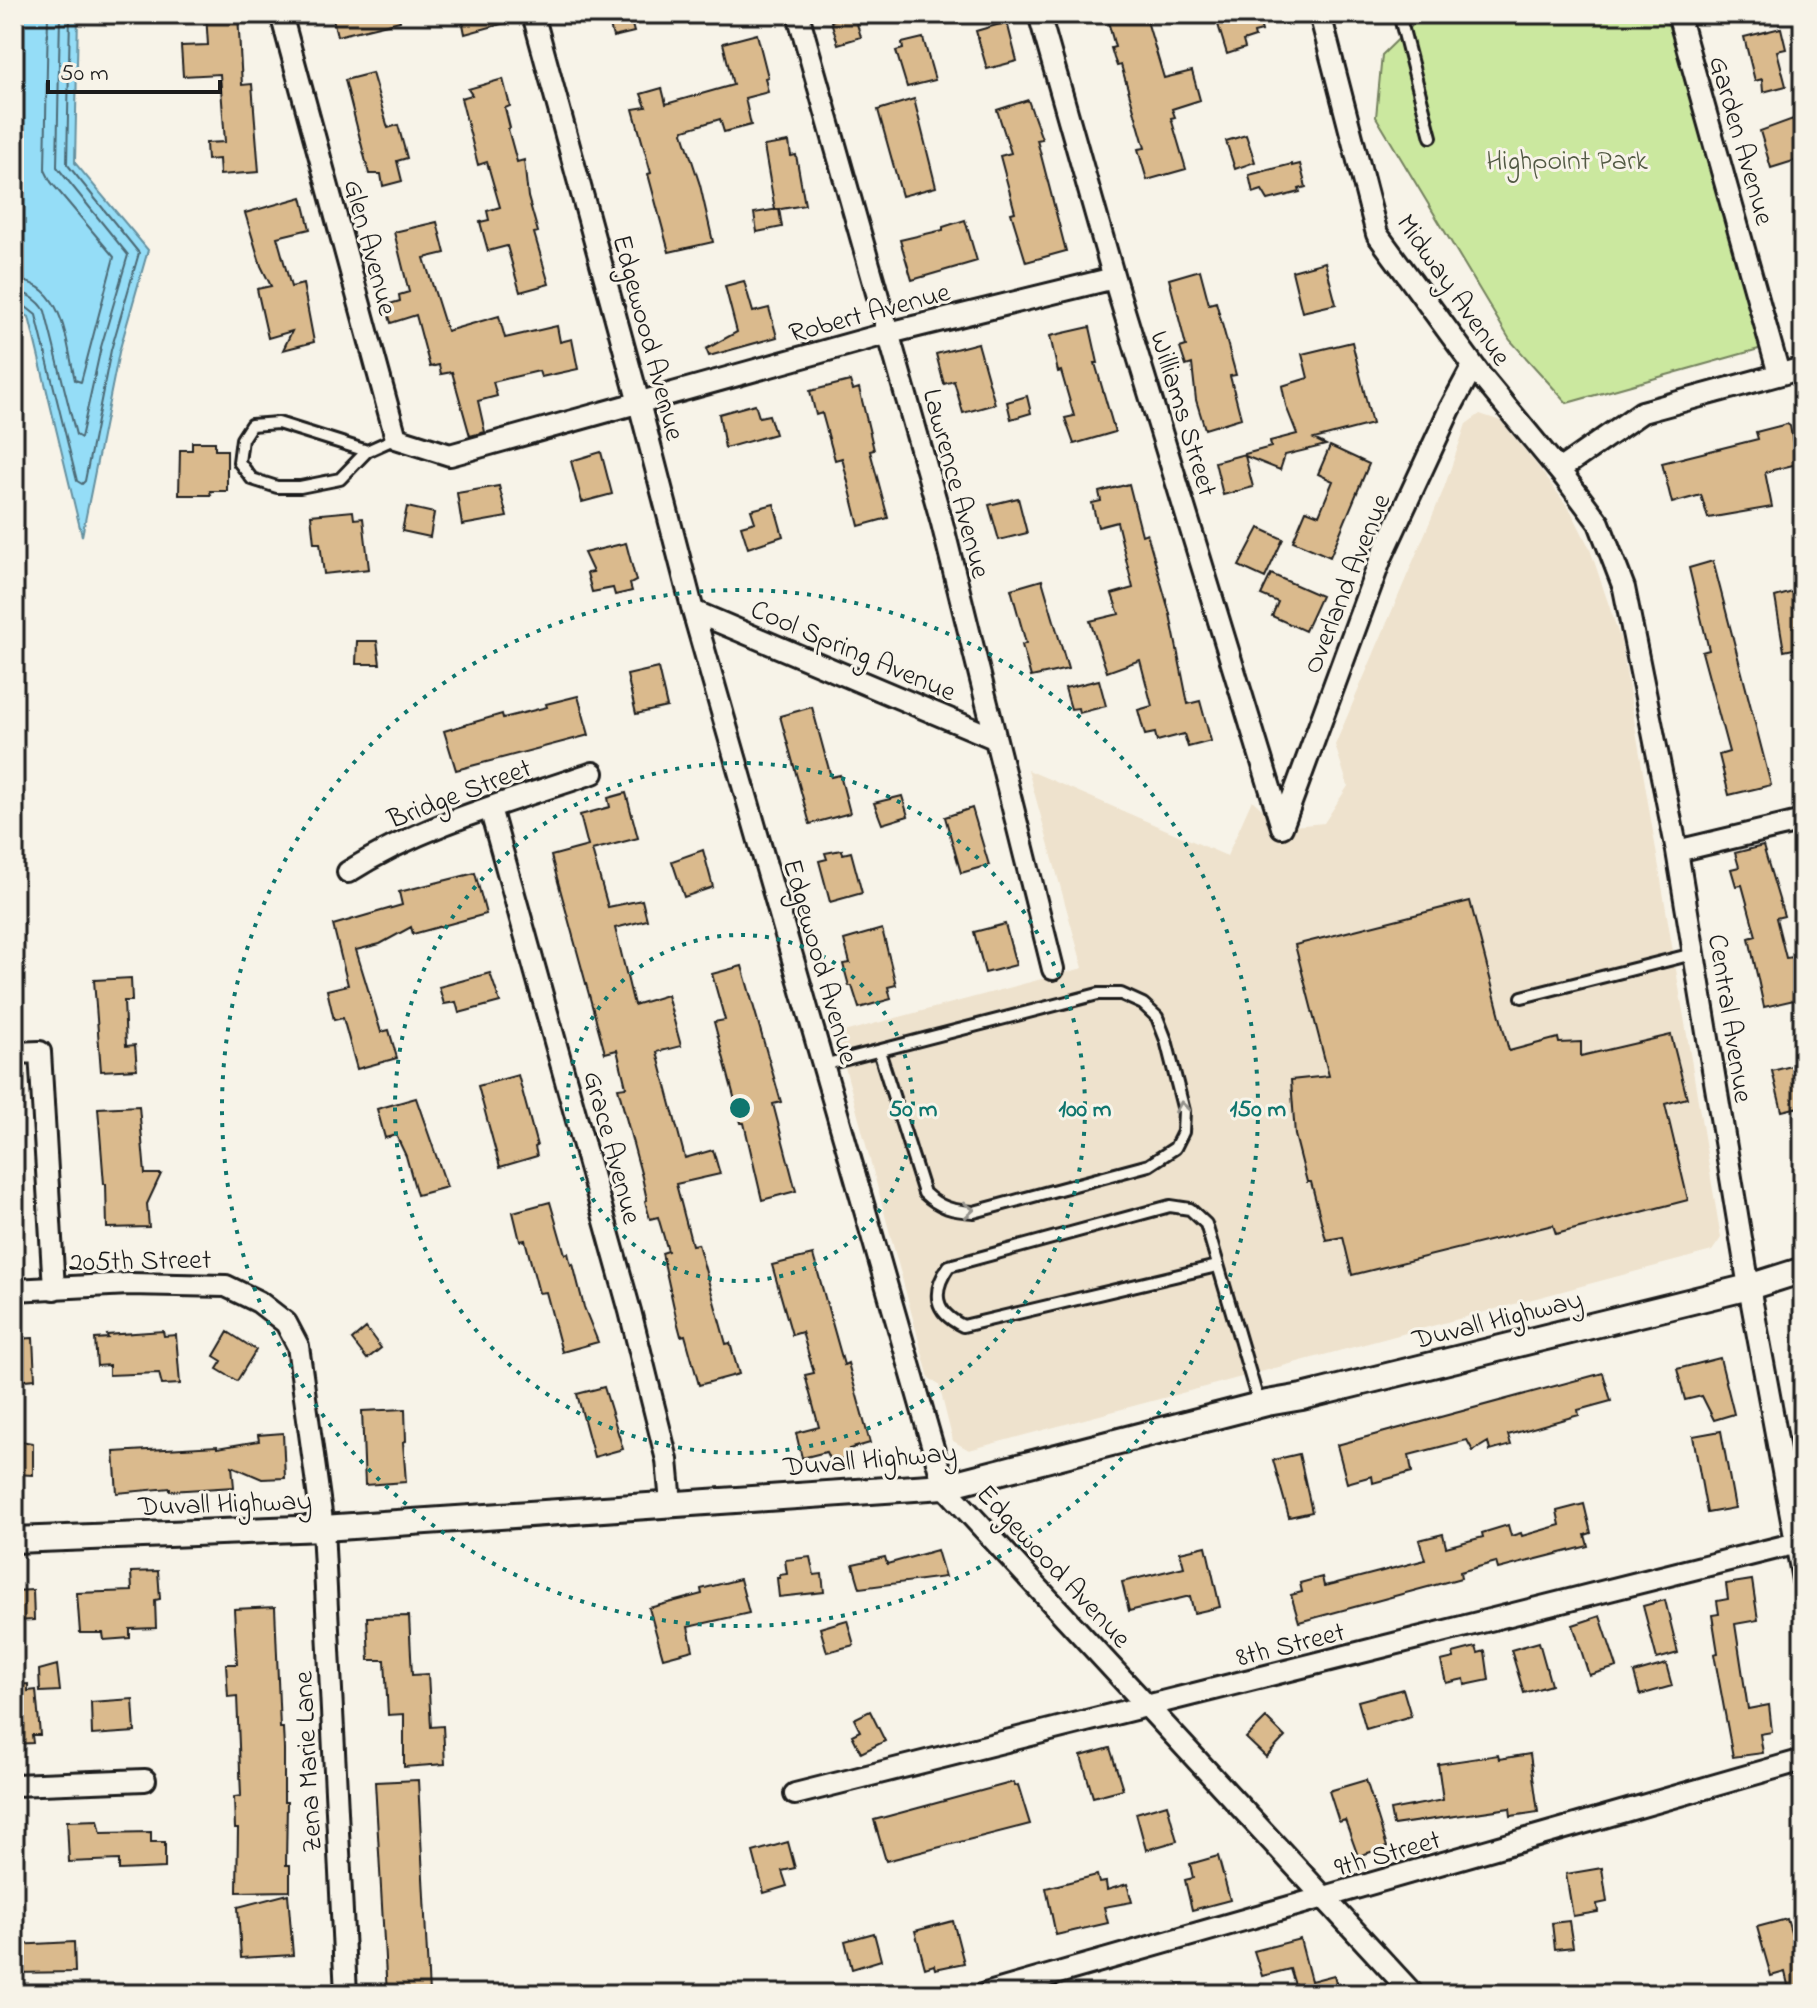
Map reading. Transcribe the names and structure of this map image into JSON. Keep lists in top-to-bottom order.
{
  "streets": {
    "street": [
      "Garden Avenue",
      "Glen Avenue",
      "Midway Avenue",
      "Robert Avenue",
      "Edgewood Avenue",
      "Williams Street",
      "Lawrence Avenue",
      "Overland Avenue",
      "Cool Spring Avenue",
      "Bridge Street",
      "Central Avenue",
      "Grace Avenue",
      "205th Street",
      "Duvall Highway",
      "8th Street",
      "Zena Marie Lane",
      "9th Street"
    ]
  },
  "crossings": [
    ["Glen Avenue", "Robert Avenue"],
    ["Midway Avenue", "Overland Avenue"],
    ["Midway Avenue", "Central Avenue"],
    ["Robert Avenue", "Edgewood Avenue"],
    ["Robert Avenue", "Williams Street"],
    ["Robert Avenue", "Lawrence Avenue"],
    ["Edgewood Avenue", "Cool Spring Avenue"],
    ["Edgewood Avenue", "Duvall Highway"],
    ["Edgewood Avenue", "8th Street"],
    ["Edgewood Avenue", "9th Street"],
    ["Williams Street", "Overland Avenue"],
    ["Lawrence Avenue", "Cool Spring Avenue"],
    ["Bridge Street", "Grace Avenue"],
    ["Central Avenue", "Duvall Highway"],
    ["Central Avenue", "8th Street"],
    ["Grace Avenue", "Duvall Highway"],
    ["205th Street", "Duvall Highway"],
    ["205th Street", "Zena Marie Lane"],
    ["Duvall Highway", "Zena Marie Lane"]
  ],
  "parks": ["Highpoint Park"],
  "scale_bar": "50 m",
  "rings": ["50 m", "100 m", "150 m"]
}
